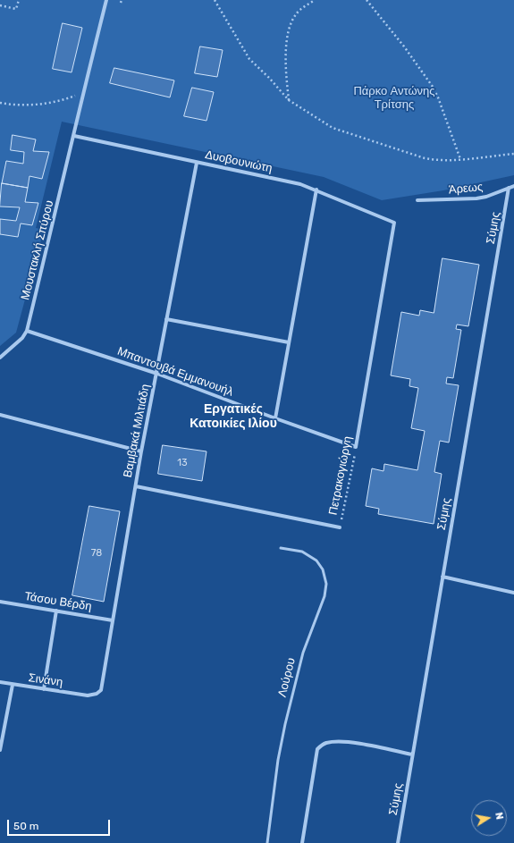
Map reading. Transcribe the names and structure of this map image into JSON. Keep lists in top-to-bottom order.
{
  "streets": {
    "street": [
      "Δυοβουνιώτη",
      "Άρεως",
      "Σύμης",
      "Μουστακλή Σπύρου",
      "Μπαντουβά Εμμανουήλ",
      "Βαμβακά Μιλτιάδη",
      "Πετρακογιώργη",
      "Τάσου Βέρδη",
      "Σινάνη"
    ],
    "lane": ["Λούρου"]
  },
  "crossings": [
    ["Δυοβουνιώτη", "Μουστακλή Σπύρου"],
    ["Δυοβουνιώτη", "Βαμβακά Μιλτιάδη"],
    ["Δυοβουνιώτη", "Πετρακογιώργη"],
    ["Άρεως", "Σύμης"],
    ["Μουστακλή Σπύρου", "Μπαντουβά Εμμανουήλ"],
    ["Μπαντουβά Εμμανουήλ", "Βαμβακά Μιλτιάδη"],
    ["Μπαντουβά Εμμανουήλ", "Πετρακογιώργη"],
    ["Βαμβακά Μιλτιάδη", "Πετρακογιώργη"],
    ["Βαμβακά Μιλτιάδη", "Τάσου Βέρδη"],
    ["Βαμβακά Μιλτιάδη", "Σινάνη"]
  ],
  "districts": ["Εργατικές Κατοικίες Ιλίου"],
  "parks": ["Πάρκο Αντώνης Τρίτσης"],
  "house_numbers": ["13", "78"],
  "scale_bar": "50 m",
  "north": "right"
}
